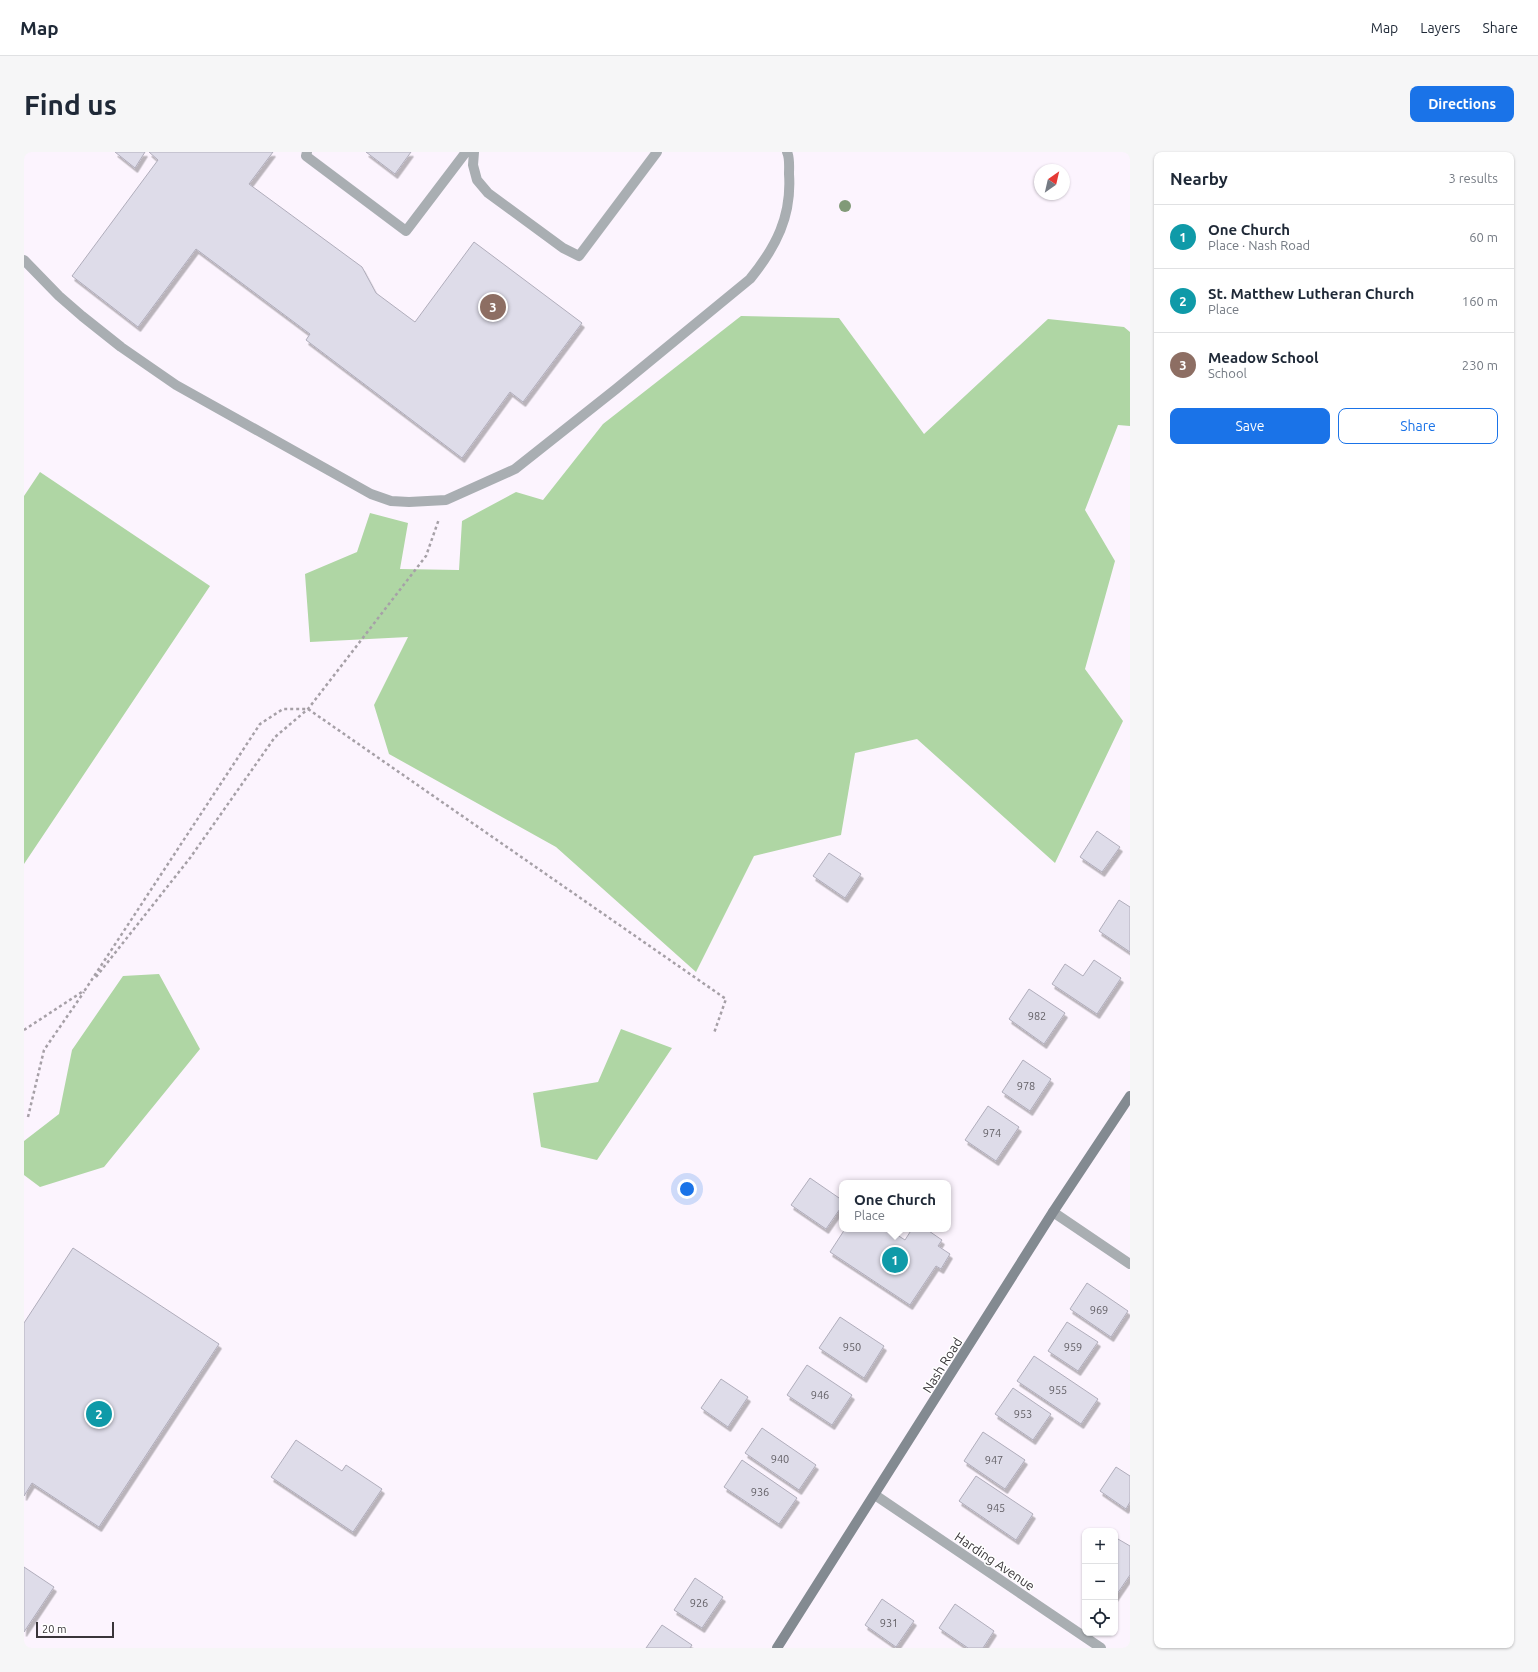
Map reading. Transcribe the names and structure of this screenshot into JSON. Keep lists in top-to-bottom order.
{
  "streets": {
    "main road": ["Nash Road"],
    "street": ["Harding Avenue"]
  },
  "crossings": [
    ["Nash Road", "Harding Avenue"]
  ],
  "house_numbers": [
    "982",
    "978",
    "974",
    "969",
    "950",
    "959",
    "955",
    "946",
    "953",
    "940",
    "947",
    "936",
    "945",
    "926",
    "931"
  ],
  "scale_bar": "20 m",
  "north": "top right",
  "page": {
    "header": "Map",
    "nav": ["Map", "Layers", "Share"],
    "buttons": [
      "Directions",
      ["Save", "Share"]
    ],
    "title": "Find us",
    "heading": ["Nearby", "3 results"],
    "list": [
      {
        "mark": "1",
        "name": "One Church",
        "note": "Place · Nash Road",
        "value": "60 m"
      },
      {
        "mark": "2",
        "name": "St. Matthew Lutheran Church",
        "note": "Place",
        "value": "160 m"
      },
      {
        "mark": "3",
        "name": "Meadow School",
        "note": "School",
        "value": "230 m"
      }
    ],
    "pins": ["3", "1", "2"],
    "popup": ["One Church", "Place"],
    "map_buttons": ["+", "−"],
    "scale": "20 m"
  }
}
